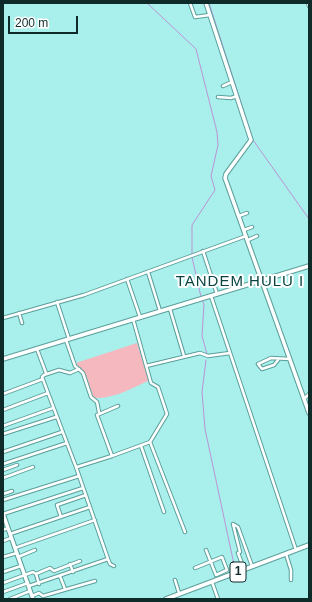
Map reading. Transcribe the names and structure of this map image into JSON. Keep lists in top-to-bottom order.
{
  "streets": {
    "main road": ["1"]
  },
  "districts": ["TANDEM HULU I"],
  "scale_bar": "200 m"
}
